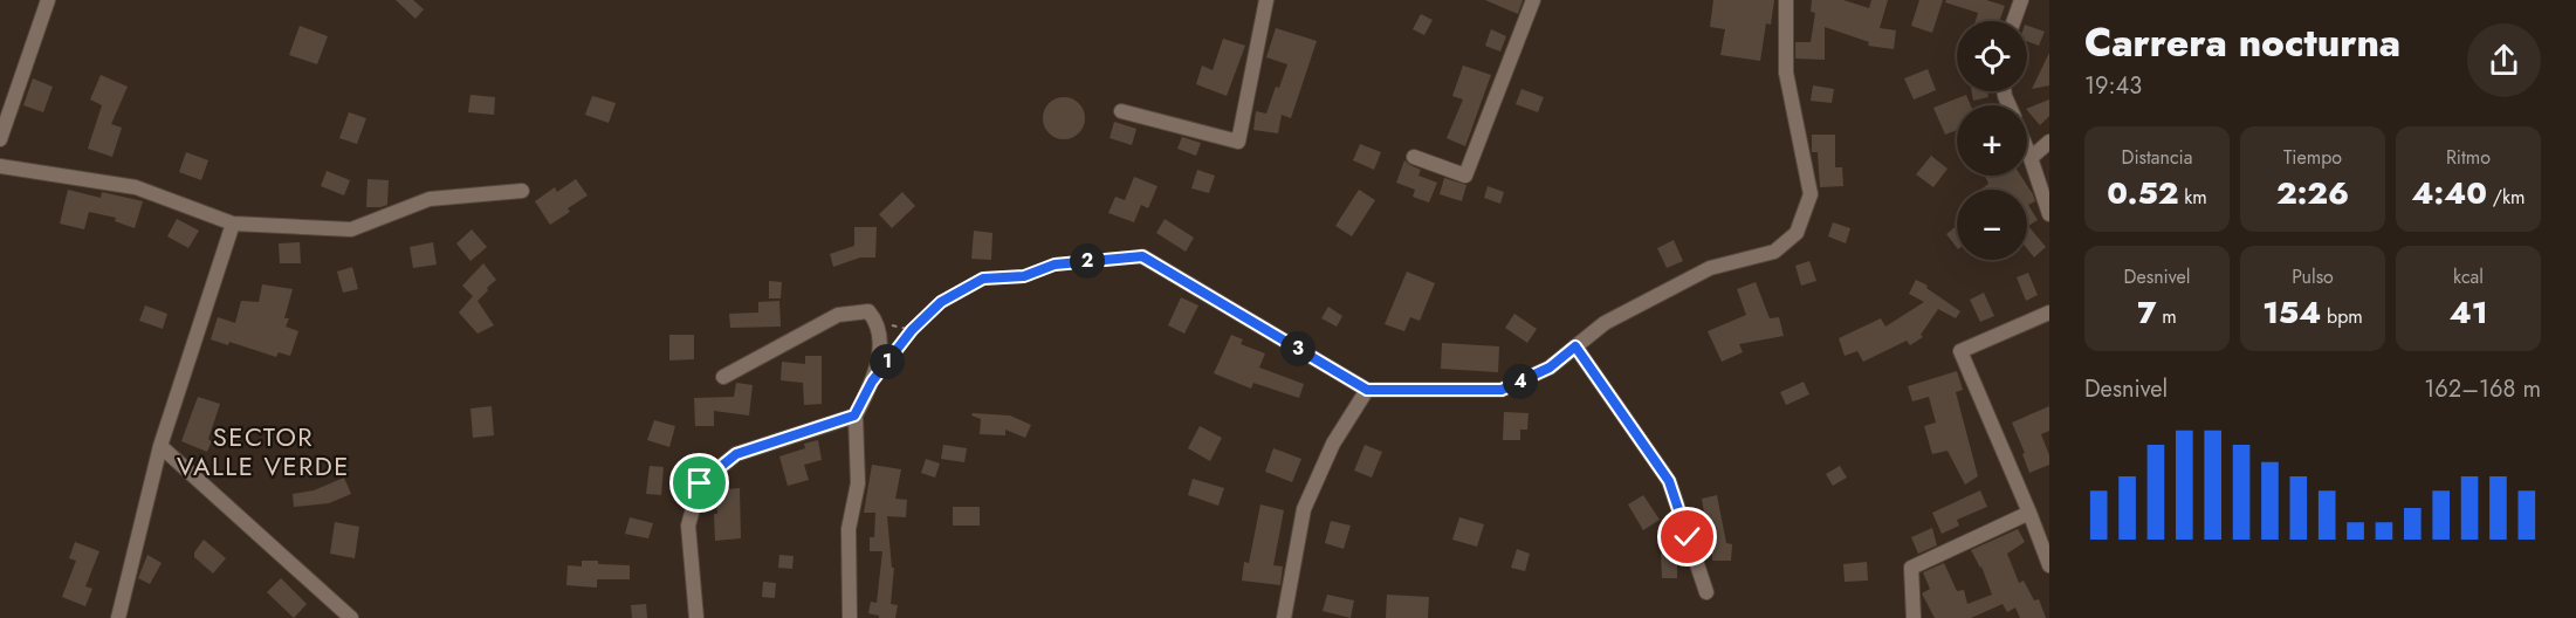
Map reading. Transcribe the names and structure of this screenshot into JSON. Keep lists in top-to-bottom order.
{
  "districts": ["SECTOR VALLE VERDE"],
  "page": {
    "heading": ["Carrera nocturna", "19:43"],
    "map_buttons": ["+", "−"],
    "stats": [
      ["Distancia", "0.52 km"],
      ["Tiempo", "2:26"],
      ["Ritmo", "4:40 /km"],
      ["Desnivel", "7 m"],
      ["Pulso", "154 bpm"],
      ["kcal", "41"]
    ],
    "pins": [
      "2",
      "3",
      "1",
      "4"
    ],
    "chart": ["Desnivel", "162–168 m"]
  }
}
